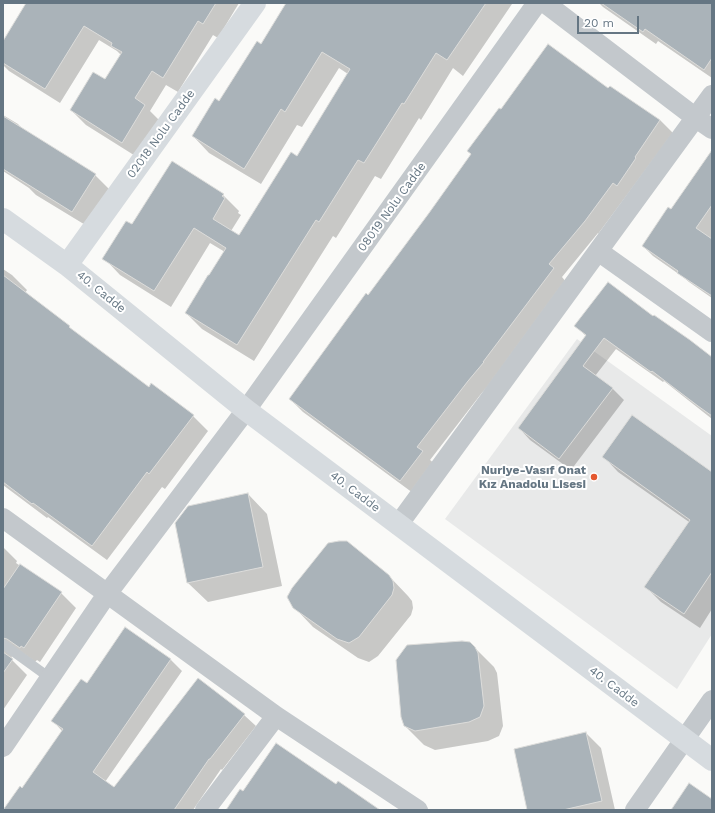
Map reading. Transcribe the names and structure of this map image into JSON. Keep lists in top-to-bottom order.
{
  "streets": {
    "street": ["02018 Nolu Cadde", "08019 Nolu Cadde", "40. Cadde"]
  },
  "crossings": [
    ["02018 Nolu Cadde", "40. Cadde"],
    ["08019 Nolu Cadde", "40. Cadde"]
  ],
  "places": ["Nuriye-Vasıf Onat Kız Anadolu Lisesi"],
  "scale_bar": "20 m"
}
